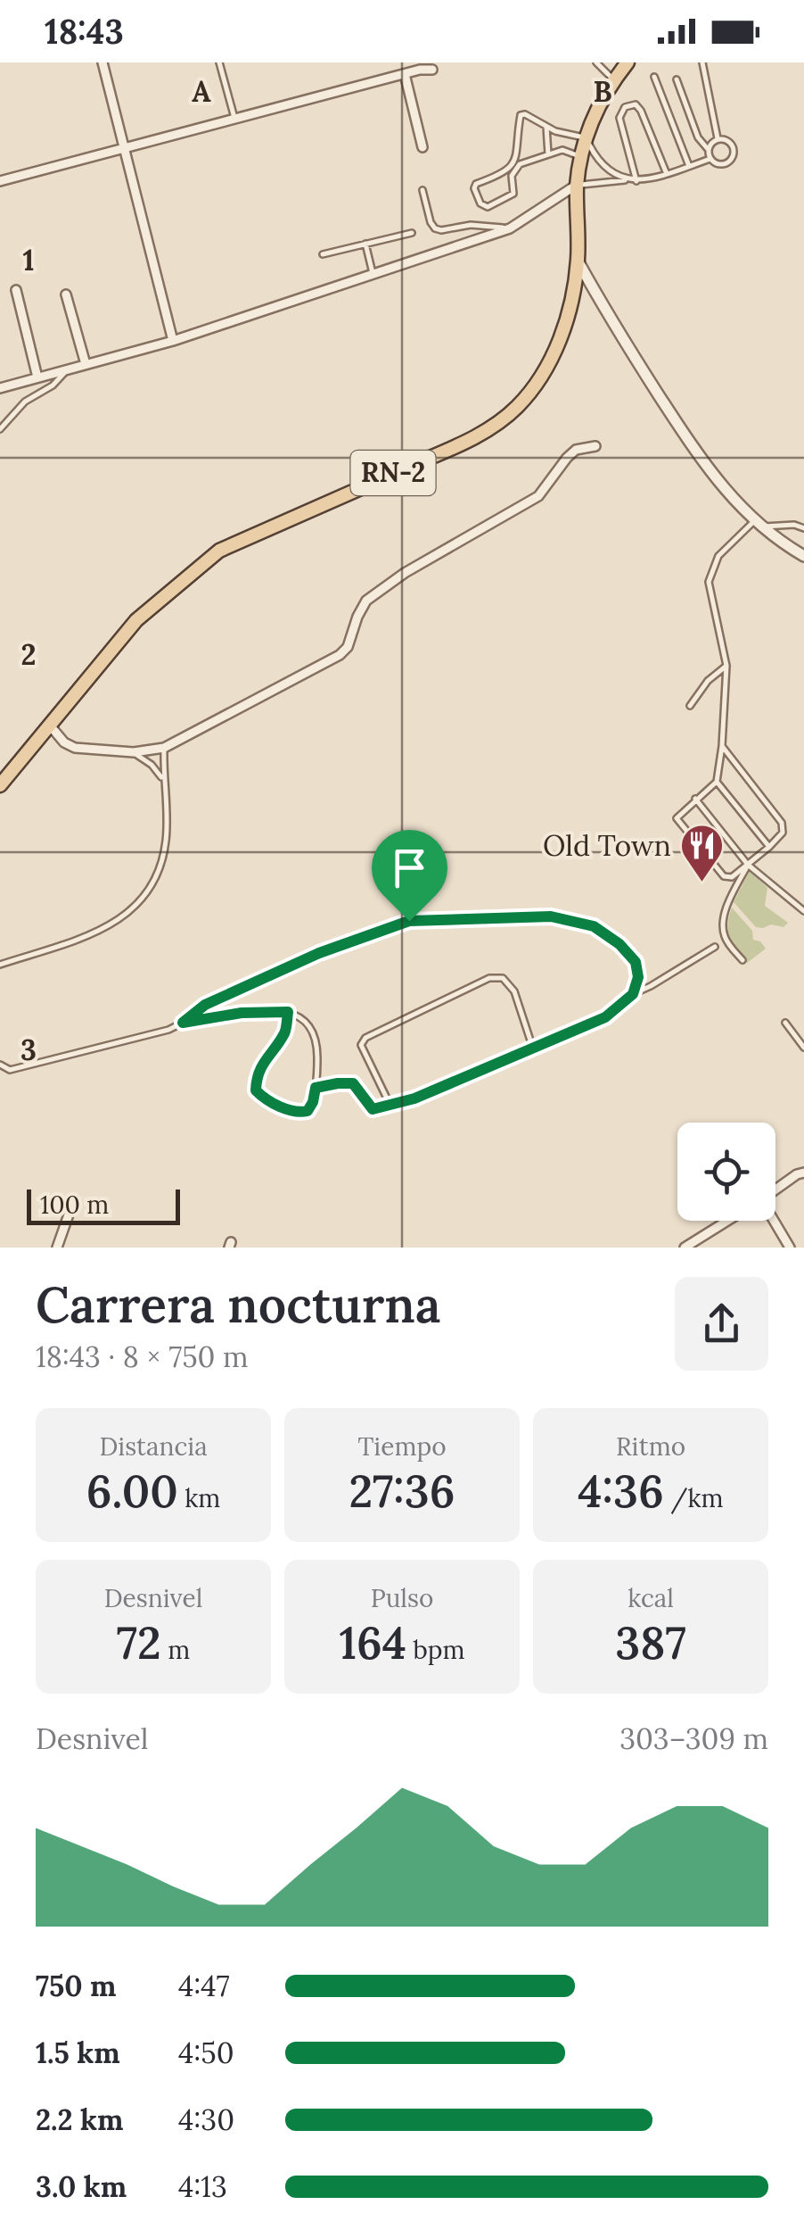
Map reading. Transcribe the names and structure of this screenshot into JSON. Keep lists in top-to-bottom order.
{
  "streets": {
    "main road": ["RN-2"]
  },
  "places": {
    "restaurant": ["Old Town"]
  },
  "scale_bar": "100 m",
  "page": {
    "status": "18:43",
    "scale": "100 m",
    "heading": ["Carrera nocturna", "18:43 · 8 × 750 m"],
    "stats": [
      ["Distancia", "6.00 km"],
      ["Tiempo", "27:36"],
      ["Ritmo", "4:36 /km"],
      ["Desnivel", "72 m"],
      ["Pulso", "164 bpm"],
      ["kcal", "387"]
    ],
    "chart": ["Desnivel", "303–309 m"],
    "list": [
      {
        "name": "750 m",
        "note": "4:47"
      },
      {
        "name": "1.5 km",
        "note": "4:50"
      },
      {
        "name": "2.2 km",
        "note": "4:30"
      },
      {
        "name": "3.0 km",
        "note": "4:13"
      }
    ]
  },
  "grid": {
    "columns": ["A", "B"],
    "rows": ["1", "2", "3"]
  }
}
